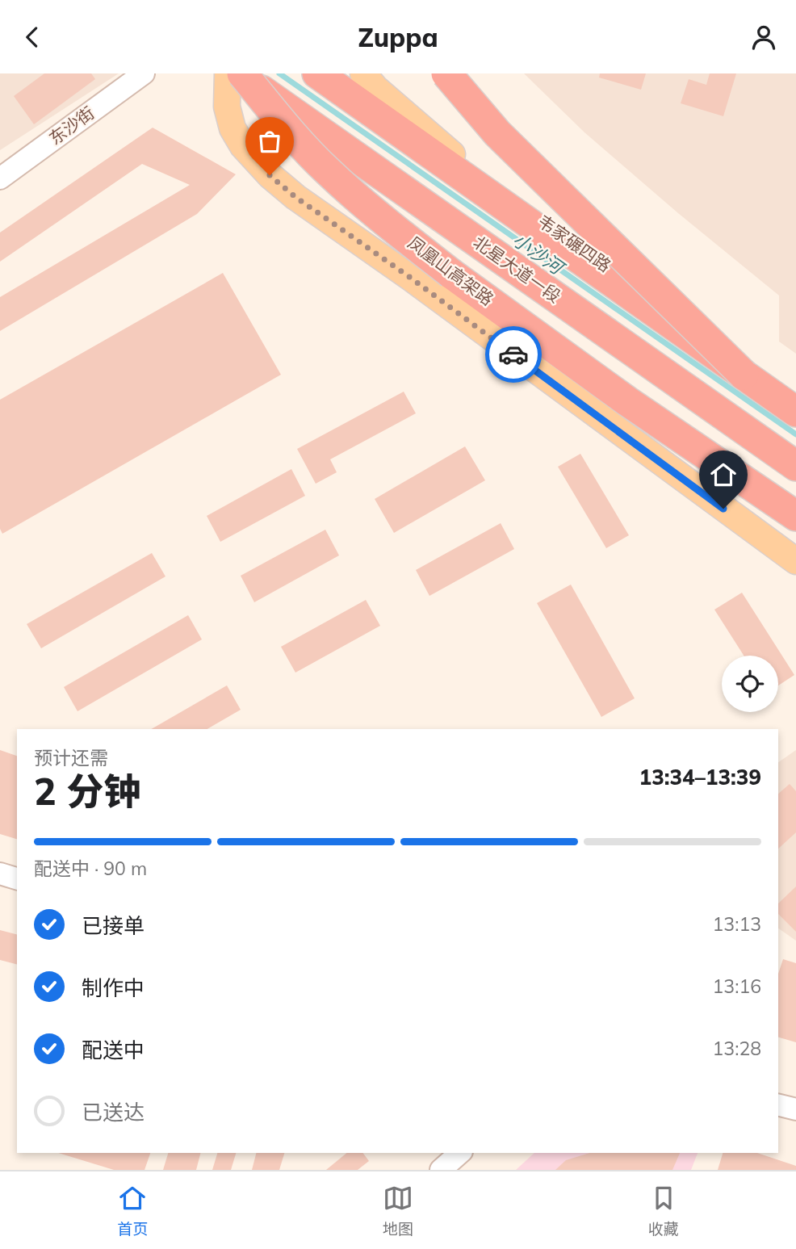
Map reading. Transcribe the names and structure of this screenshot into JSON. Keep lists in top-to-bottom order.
{
  "streets": {
    "highway": ["北星大道一段", "凤凰山高架路"],
    "main road": ["韦家碾四路"],
    "street": ["东沙街"]
  },
  "water": ["小沙河"],
  "page": {
    "header": "Zuppa",
    "heading": ["2 分钟", "预计还需", "13:34–13:39"],
    "bar": "配送中 · 90 m",
    "list": [
      ["已接单", "13:13"],
      ["制作中", "13:16"],
      ["配送中", "13:28"],
      "已送达"
    ],
    "tabs": ["首页", "地图", "收藏"]
  }
}
